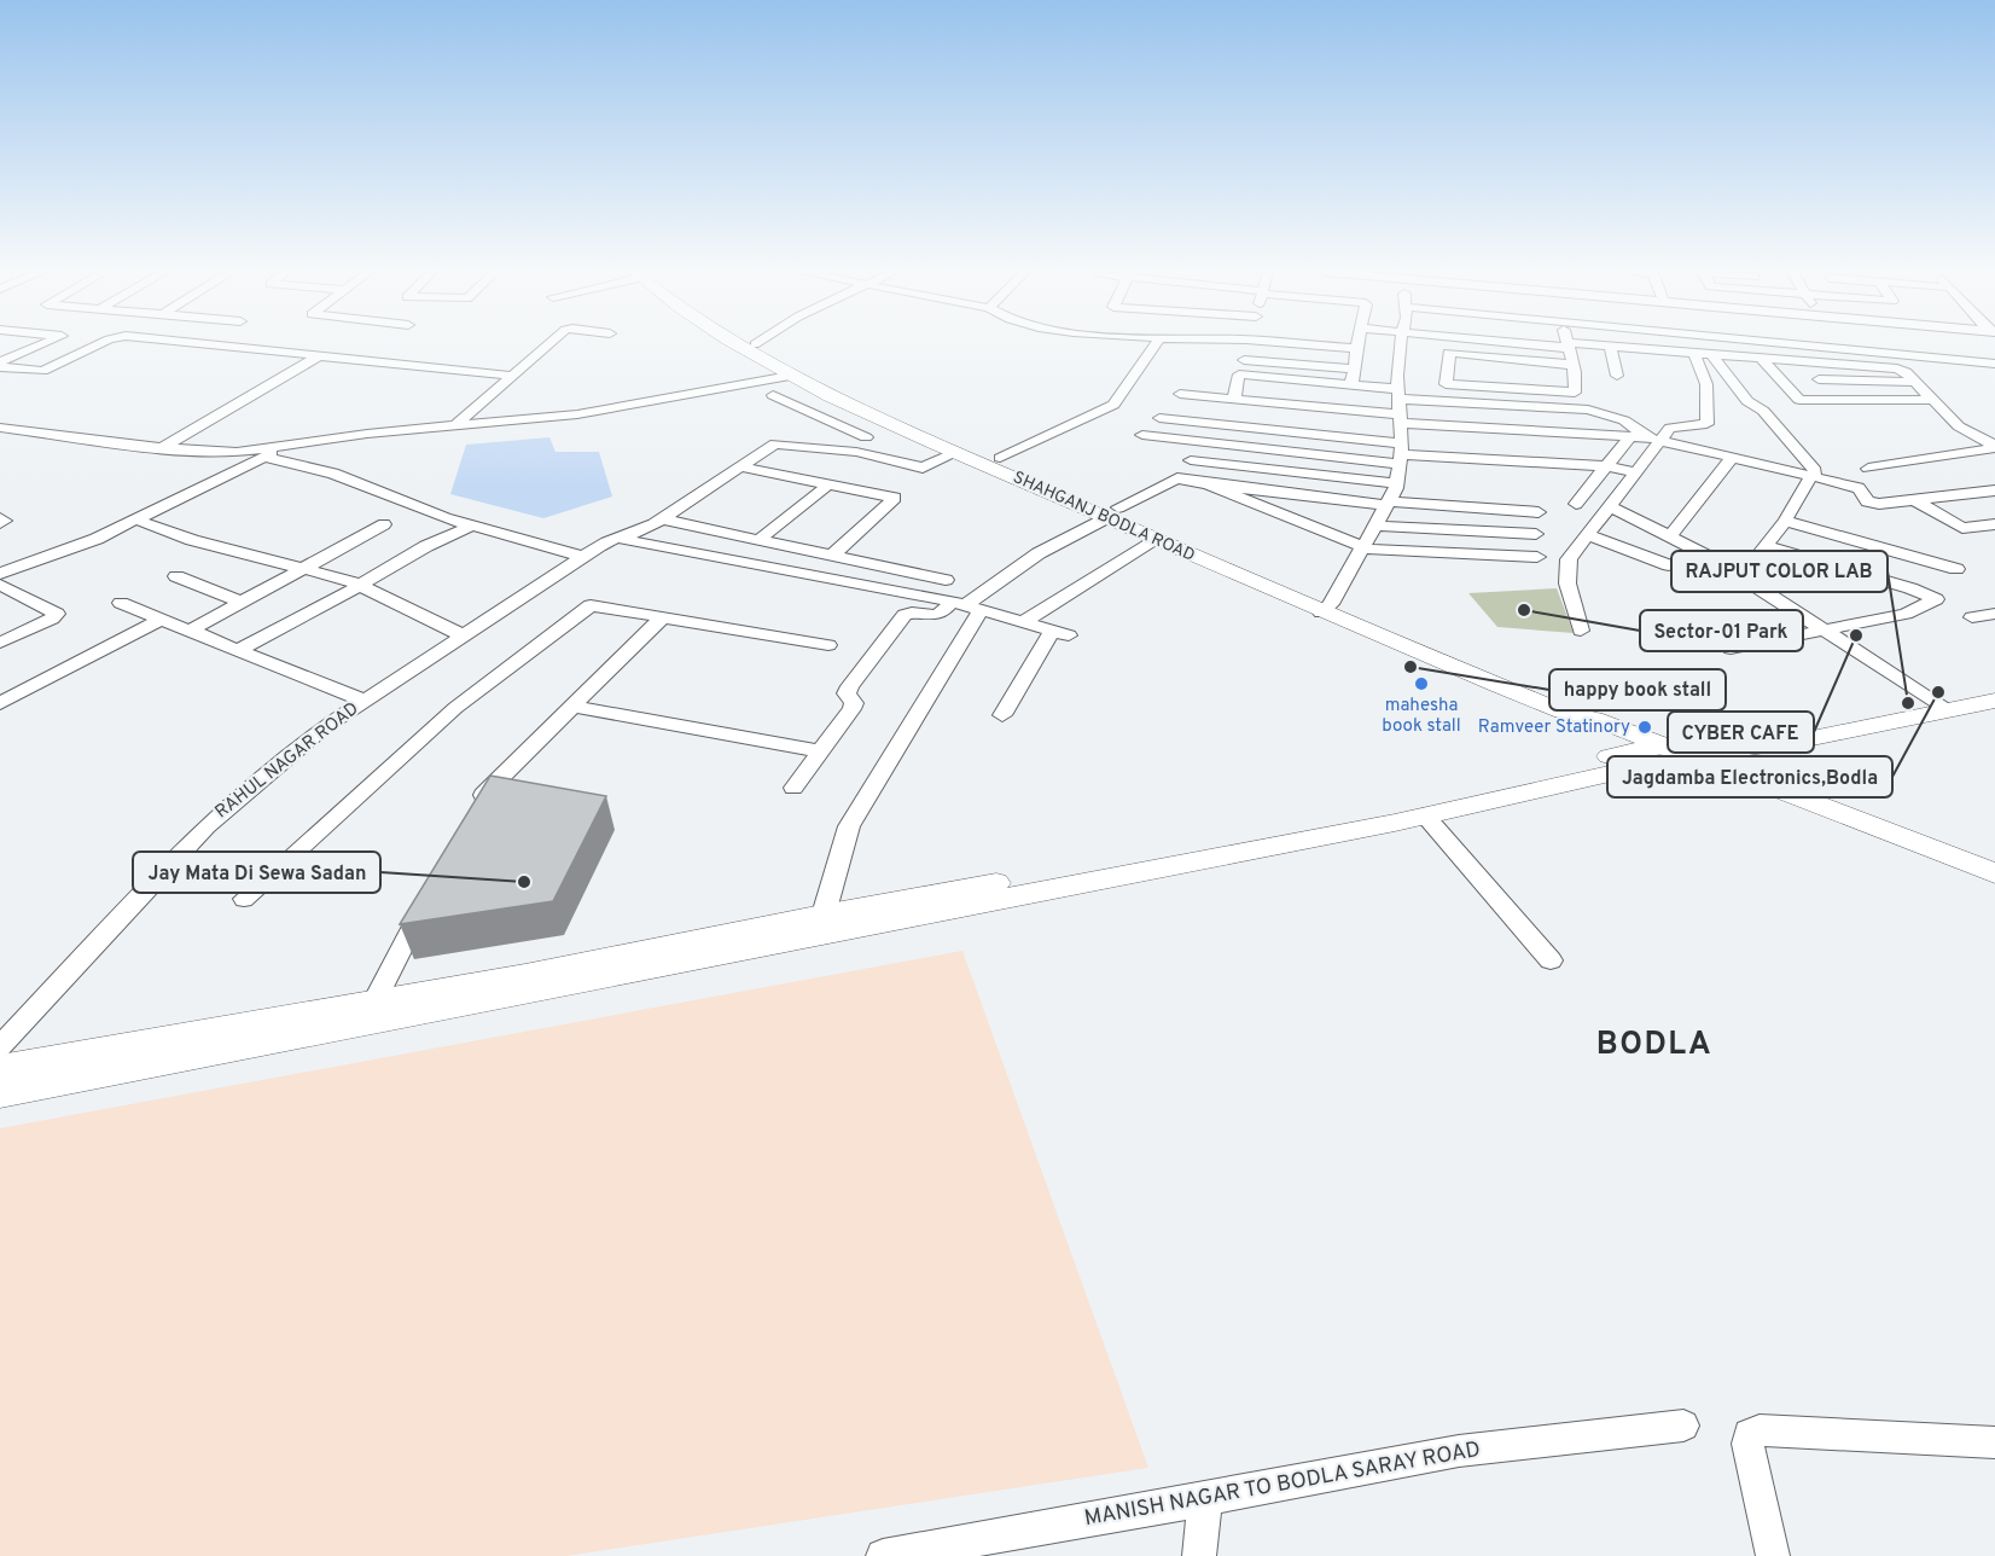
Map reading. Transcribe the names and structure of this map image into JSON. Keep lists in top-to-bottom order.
{
  "streets": {
    "main road": ["SHAHGANJ BODLA ROAD"],
    "street": ["RAHUL NAGAR ROAD", "MANISH NAGAR TO BODLA SARAY ROAD"]
  },
  "crossings": [
    ["SHAHGANJ BODLA ROAD", "RAHUL NAGAR ROAD"]
  ],
  "districts": ["BODLA"],
  "places": [
    "Sector-01 Park",
    "CYBER CAFE",
    "happy book stall",
    "mahesha book stall",
    "Jagdamba Electronics,Bodla",
    "RAJPUT COLOR LAB",
    "Ramveer Statinory",
    "Jay Mata Di Sewa Sadan"
  ]
}
